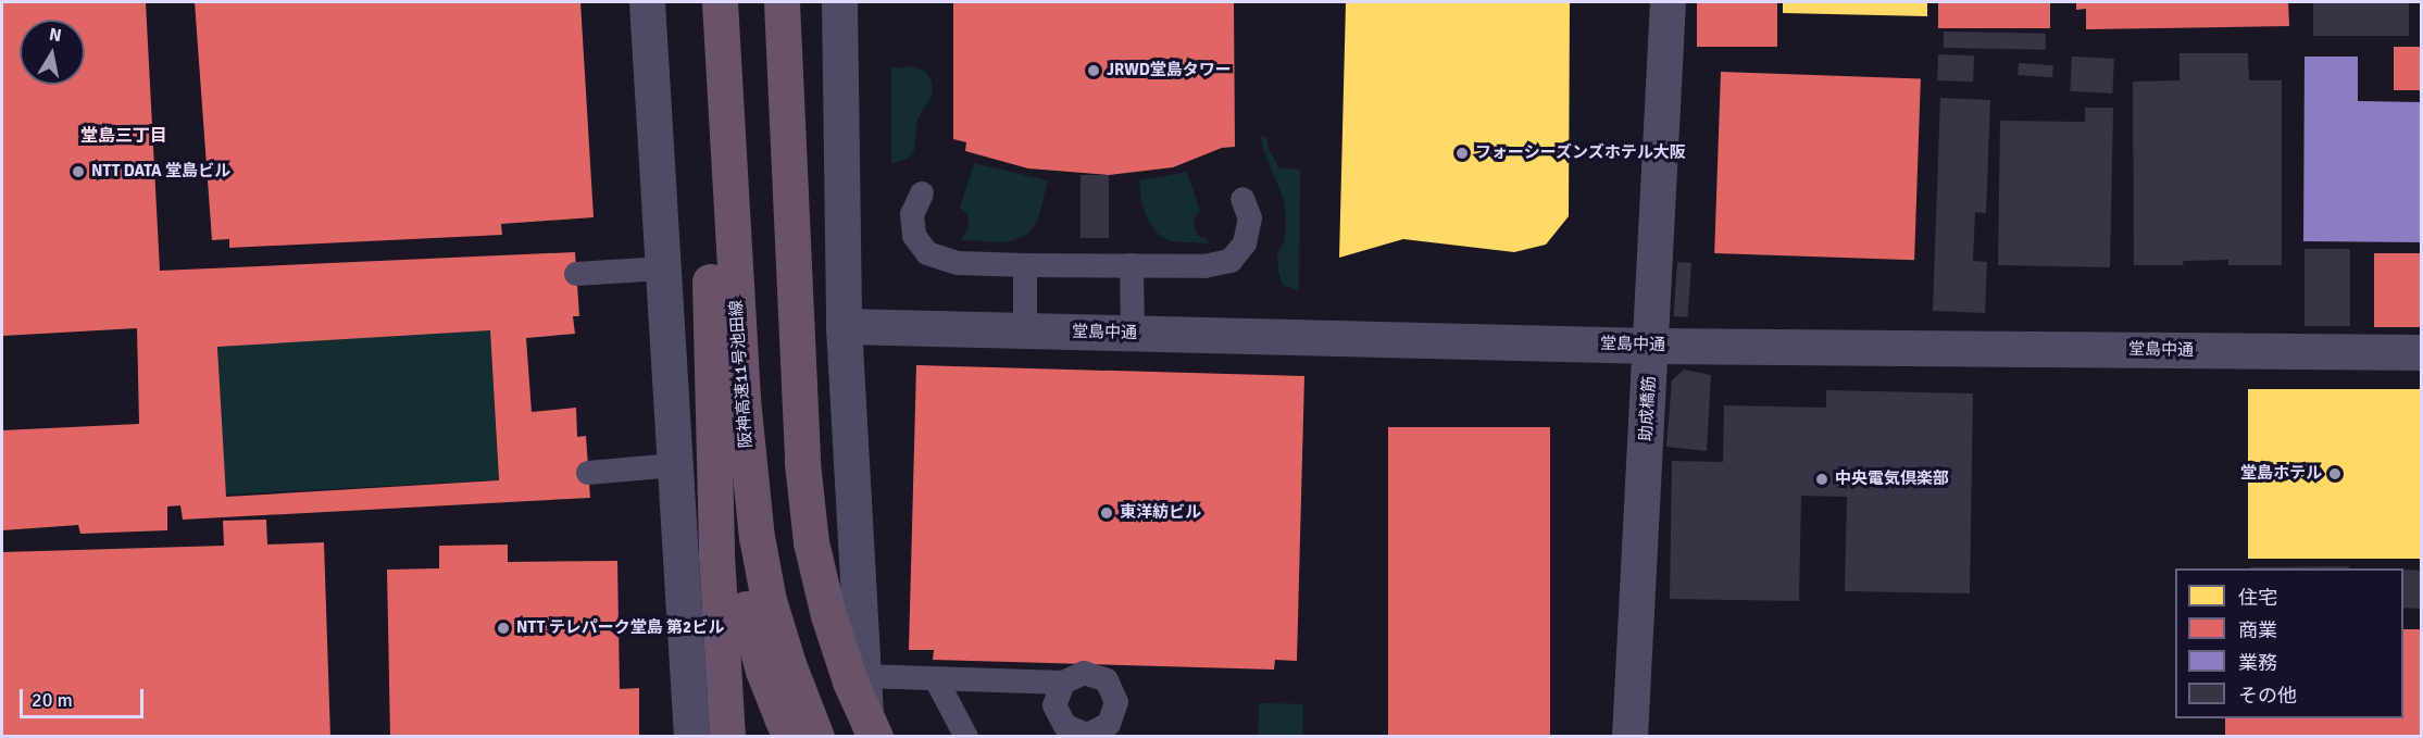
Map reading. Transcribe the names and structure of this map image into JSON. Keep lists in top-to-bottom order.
{
  "streets": {
    "highway": ["阪神高速11号池田線"],
    "street": ["堂島中通", "助成橋筋"]
  },
  "crossings": [
    ["堂島中通", "助成橋筋"]
  ],
  "districts": ["堂島三丁目"],
  "places": [
    "JRWD堂島タワー",
    "フォーシーズンズホテル大阪",
    "NTT DATA 堂島ビル",
    "堂島ホテル",
    "中央電気倶楽部",
    "東洋紡ビル",
    "NTT テレパーク堂島 第2ビル"
  ],
  "legend": [
    "住宅",
    "商業",
    "業務",
    "その他"
  ],
  "scale_bar": "20 m",
  "north": "top"
}
